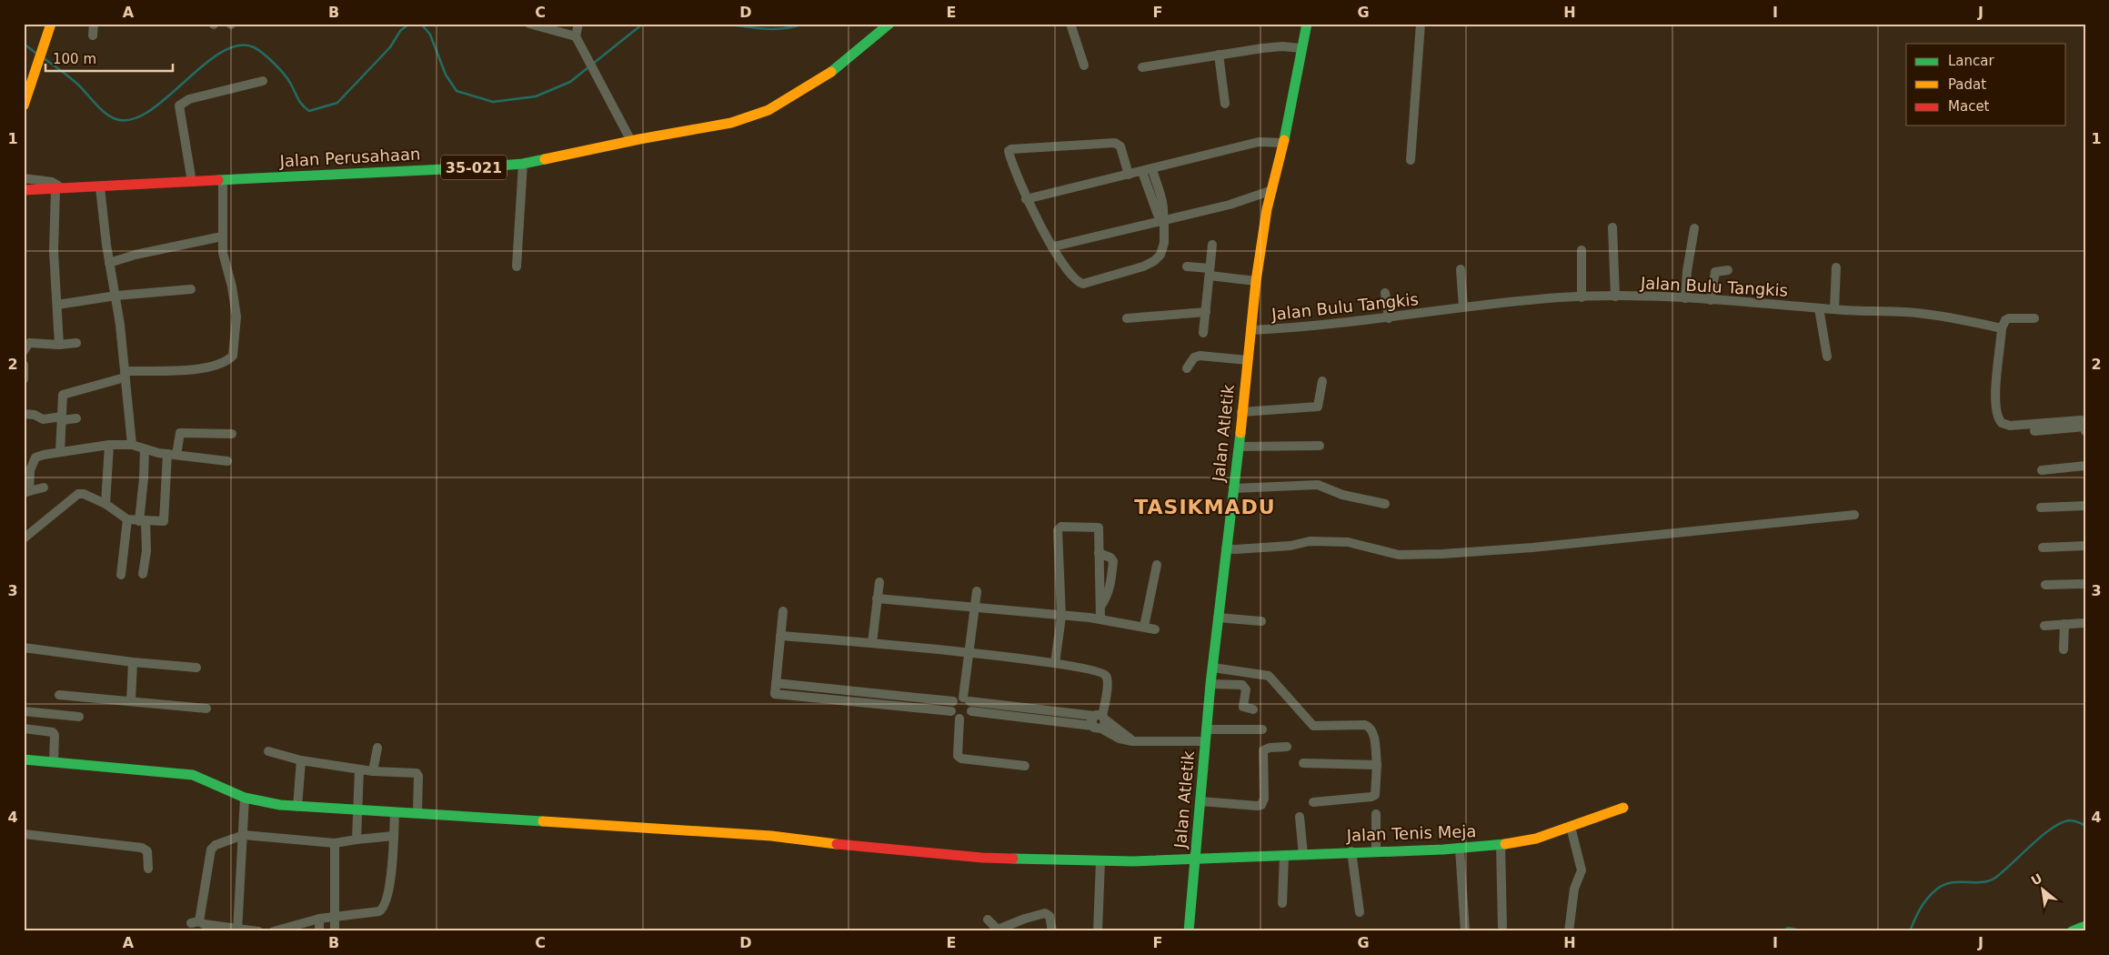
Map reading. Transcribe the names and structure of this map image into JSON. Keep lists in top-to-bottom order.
{
  "streets": {
    "street": [
      "Jalan Perusahaan",
      "35-021",
      "Jalan Bulu Tangkis",
      "Jalan Atletik",
      "Jalan Tenis Meja"
    ]
  },
  "crossings": [
    ["Jalan Bulu Tangkis", "Jalan Atletik"],
    ["Jalan Atletik", "Jalan Tenis Meja"]
  ],
  "districts": ["TASIKMADU"],
  "legend": ["Lancar", "Padat", "Macet"],
  "scale_bar": "100 m",
  "north": "top left",
  "grid": {
    "columns": [
      "A",
      "B",
      "C",
      "D",
      "E",
      "F",
      "G",
      "H",
      "I",
      "J"
    ],
    "rows": [
      "1",
      "2",
      "3",
      "4"
    ]
  }
}
